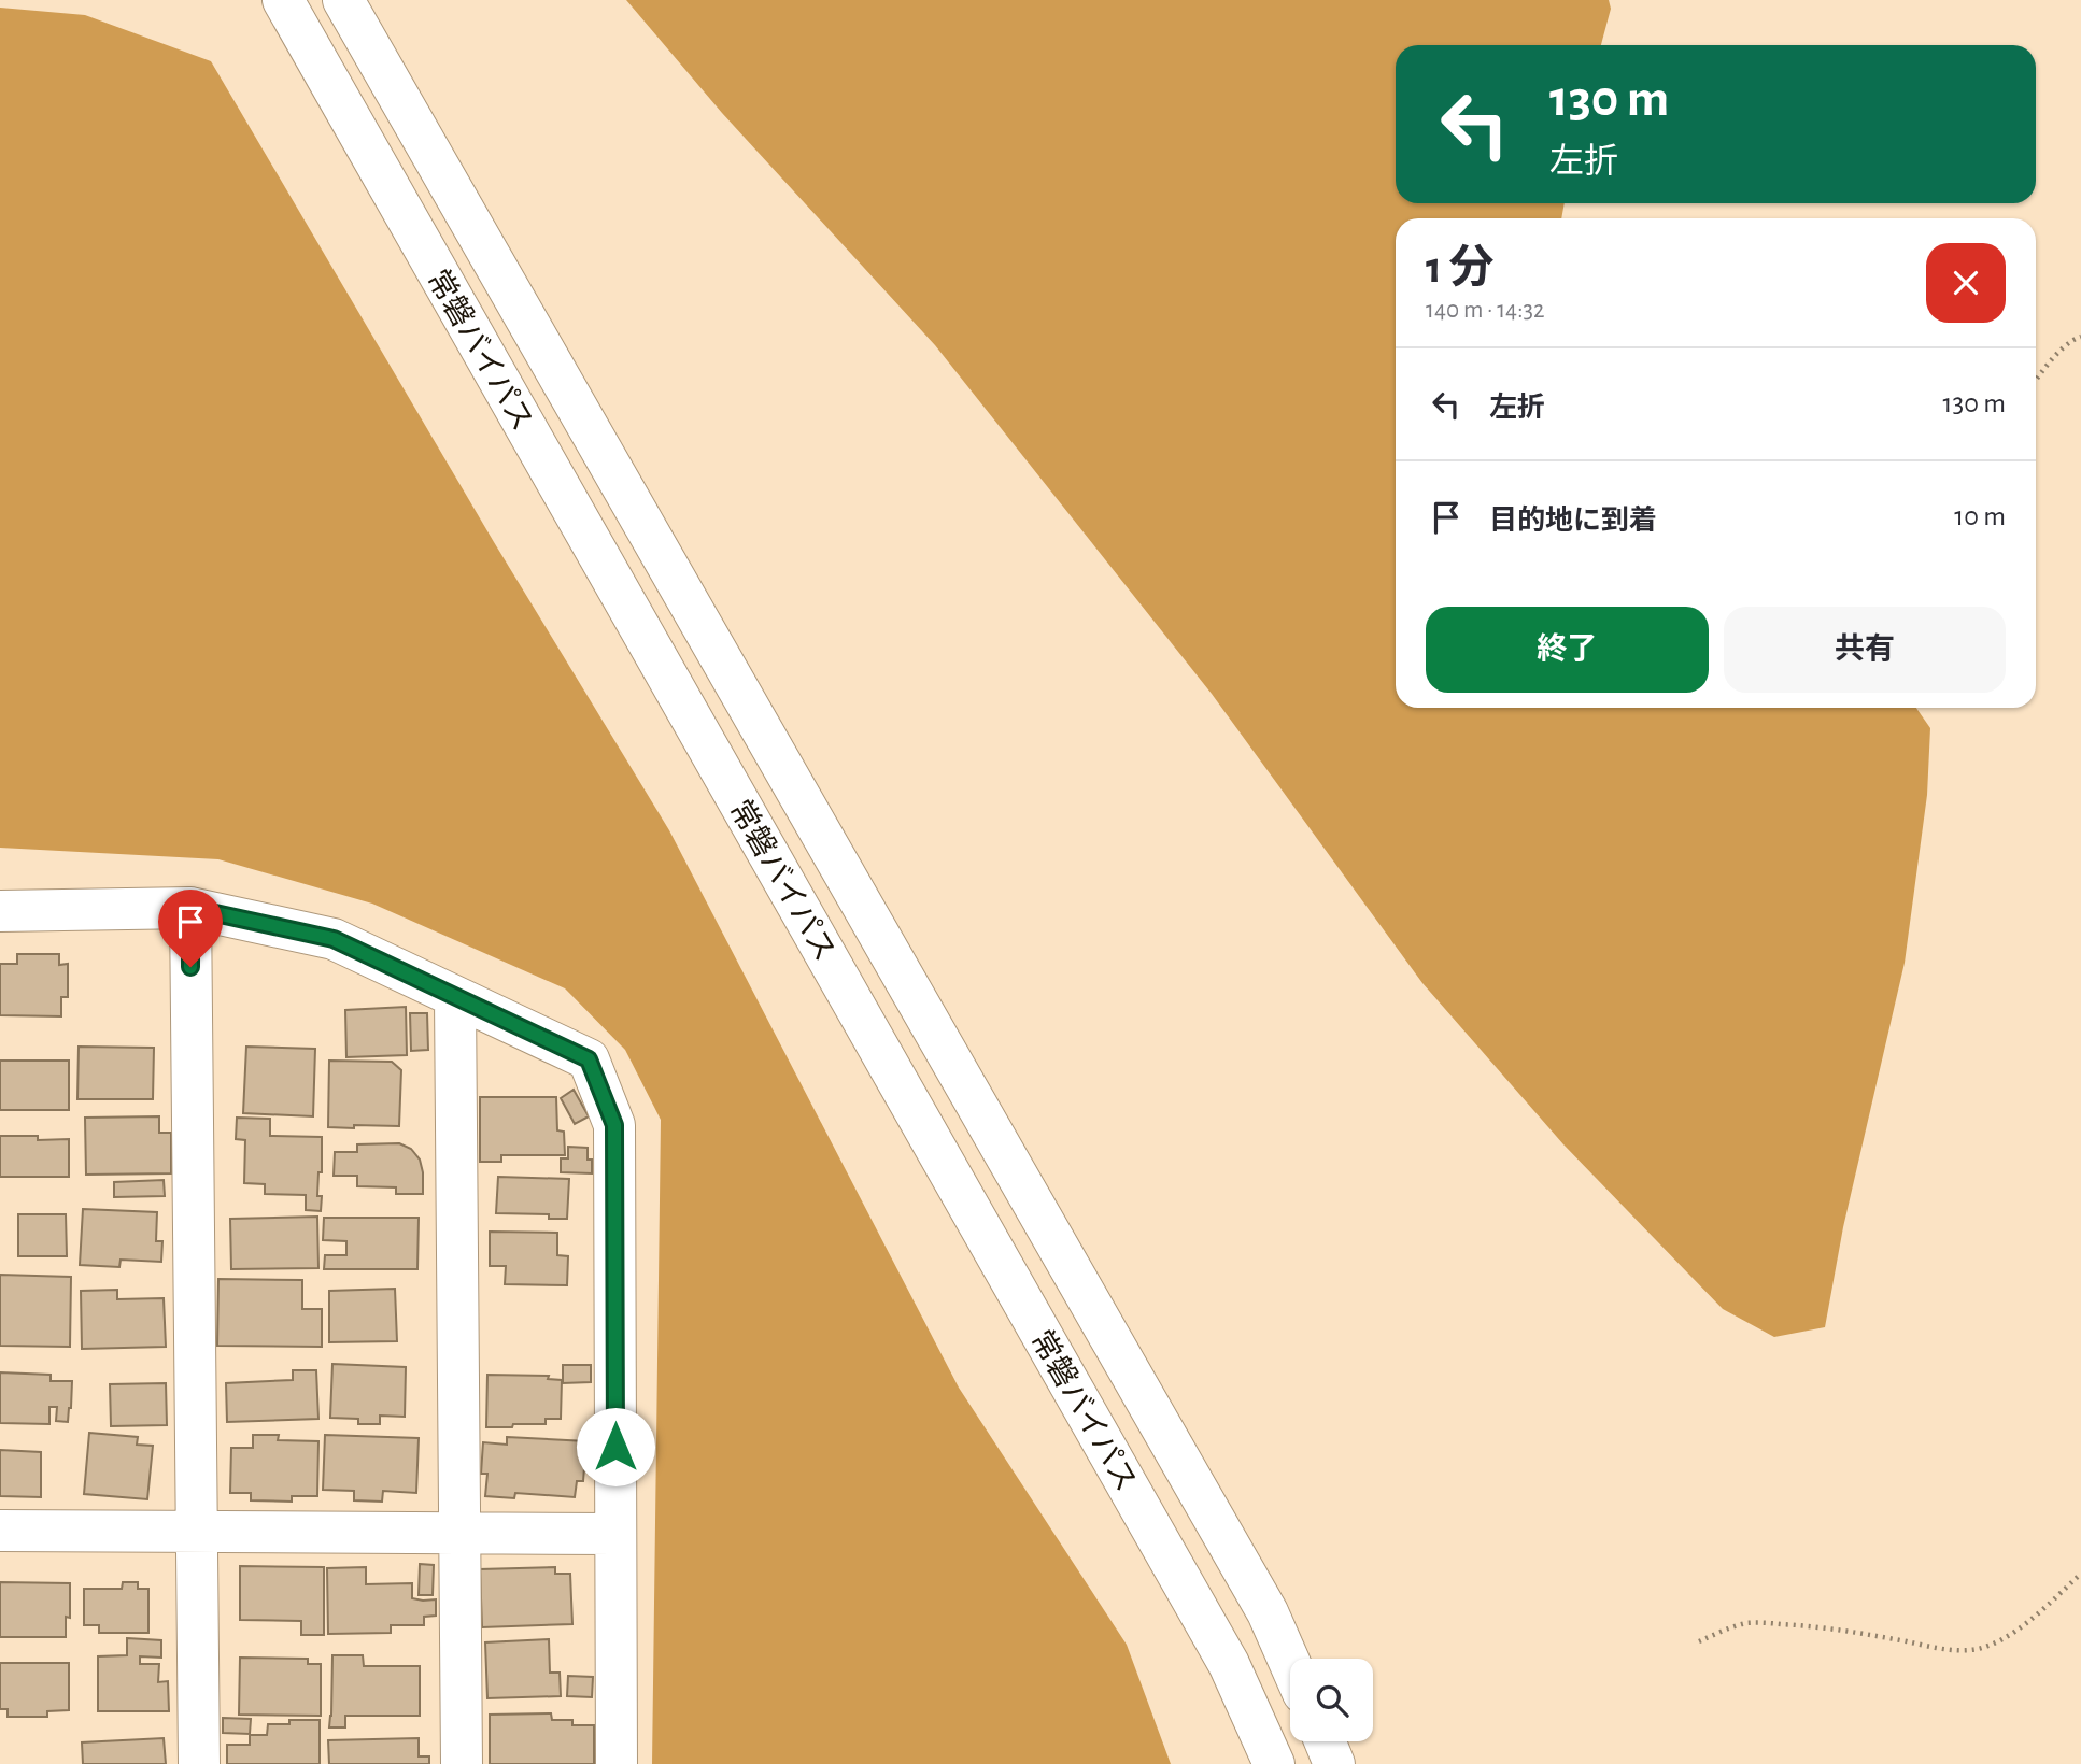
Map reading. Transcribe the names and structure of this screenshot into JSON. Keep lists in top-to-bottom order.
{
  "streets": {
    "main road": ["常磐バイパス"]
  },
  "page": {
    "turn": ["130 m", "左折"],
    "heading": ["1 分", "140 m · 14:32"],
    "list": [
      {
        "name": "左折",
        "value": "130 m"
      },
      {
        "name": "目的地に到着",
        "value": "10 m"
      }
    ],
    "buttons": ["終了", "共有"]
  }
}
